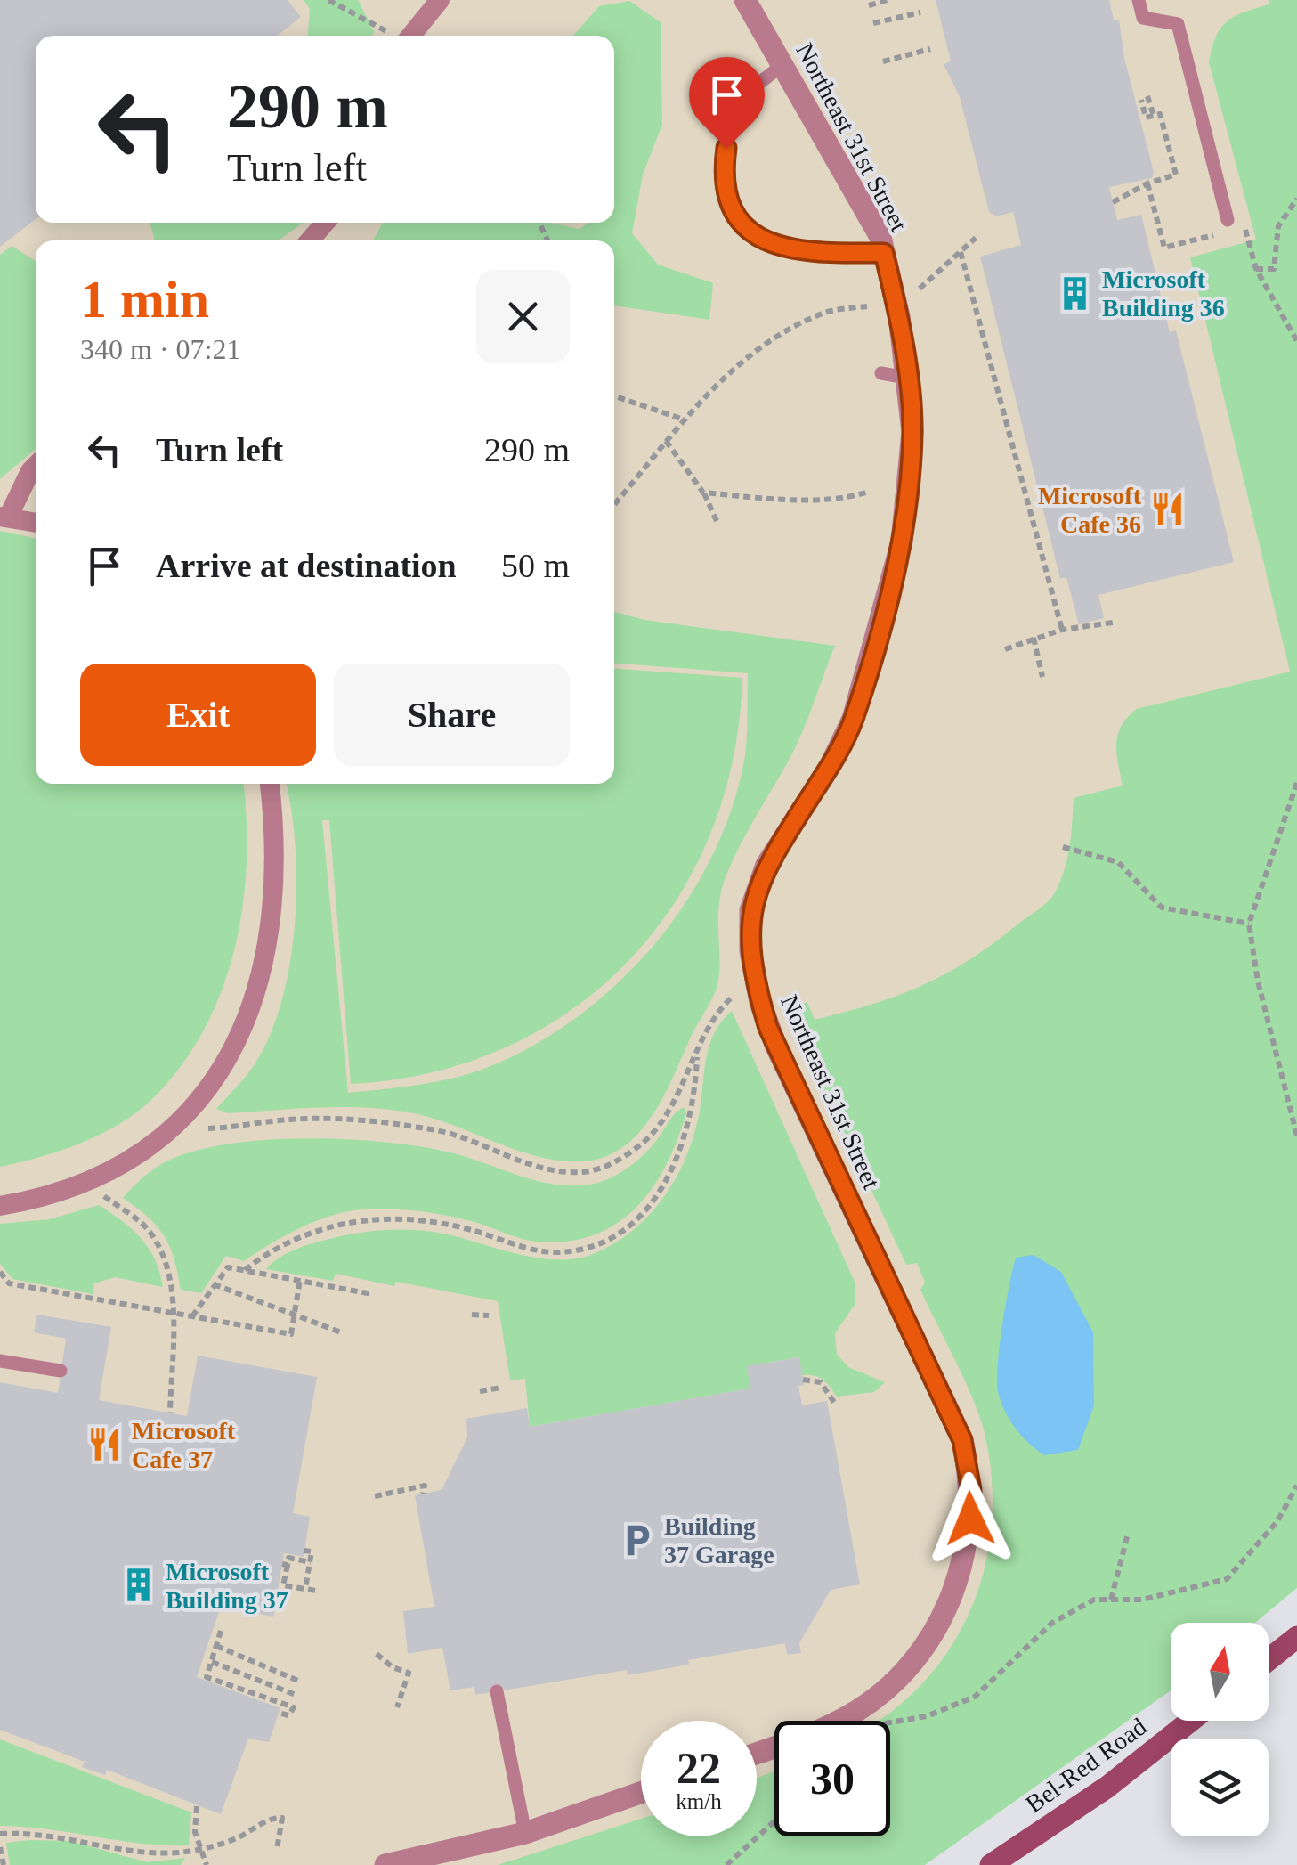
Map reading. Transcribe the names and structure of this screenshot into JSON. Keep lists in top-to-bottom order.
{
  "streets": {
    "main road": ["Bel-Red Road"],
    "street": ["Northeast 31st Street"]
  },
  "places": {
    "building": ["Microsoft Building 36", "Microsoft Building 37"],
    "restaurant": ["Microsoft Cafe 36", "Microsoft Cafe 37"],
    "parking": ["Building 37 Garage"]
  },
  "north": "top",
  "page": {
    "turn": ["290 m", "Turn left"],
    "heading": ["1 min", "340 m · 07:21"],
    "list": [
      {
        "name": "Turn left",
        "value": "290 m"
      },
      {
        "name": "Arrive at destination",
        "value": "50 m"
      }
    ],
    "buttons": ["Exit", "Share"],
    "speed": "22 km/h",
    "limit": "30"
  }
}
